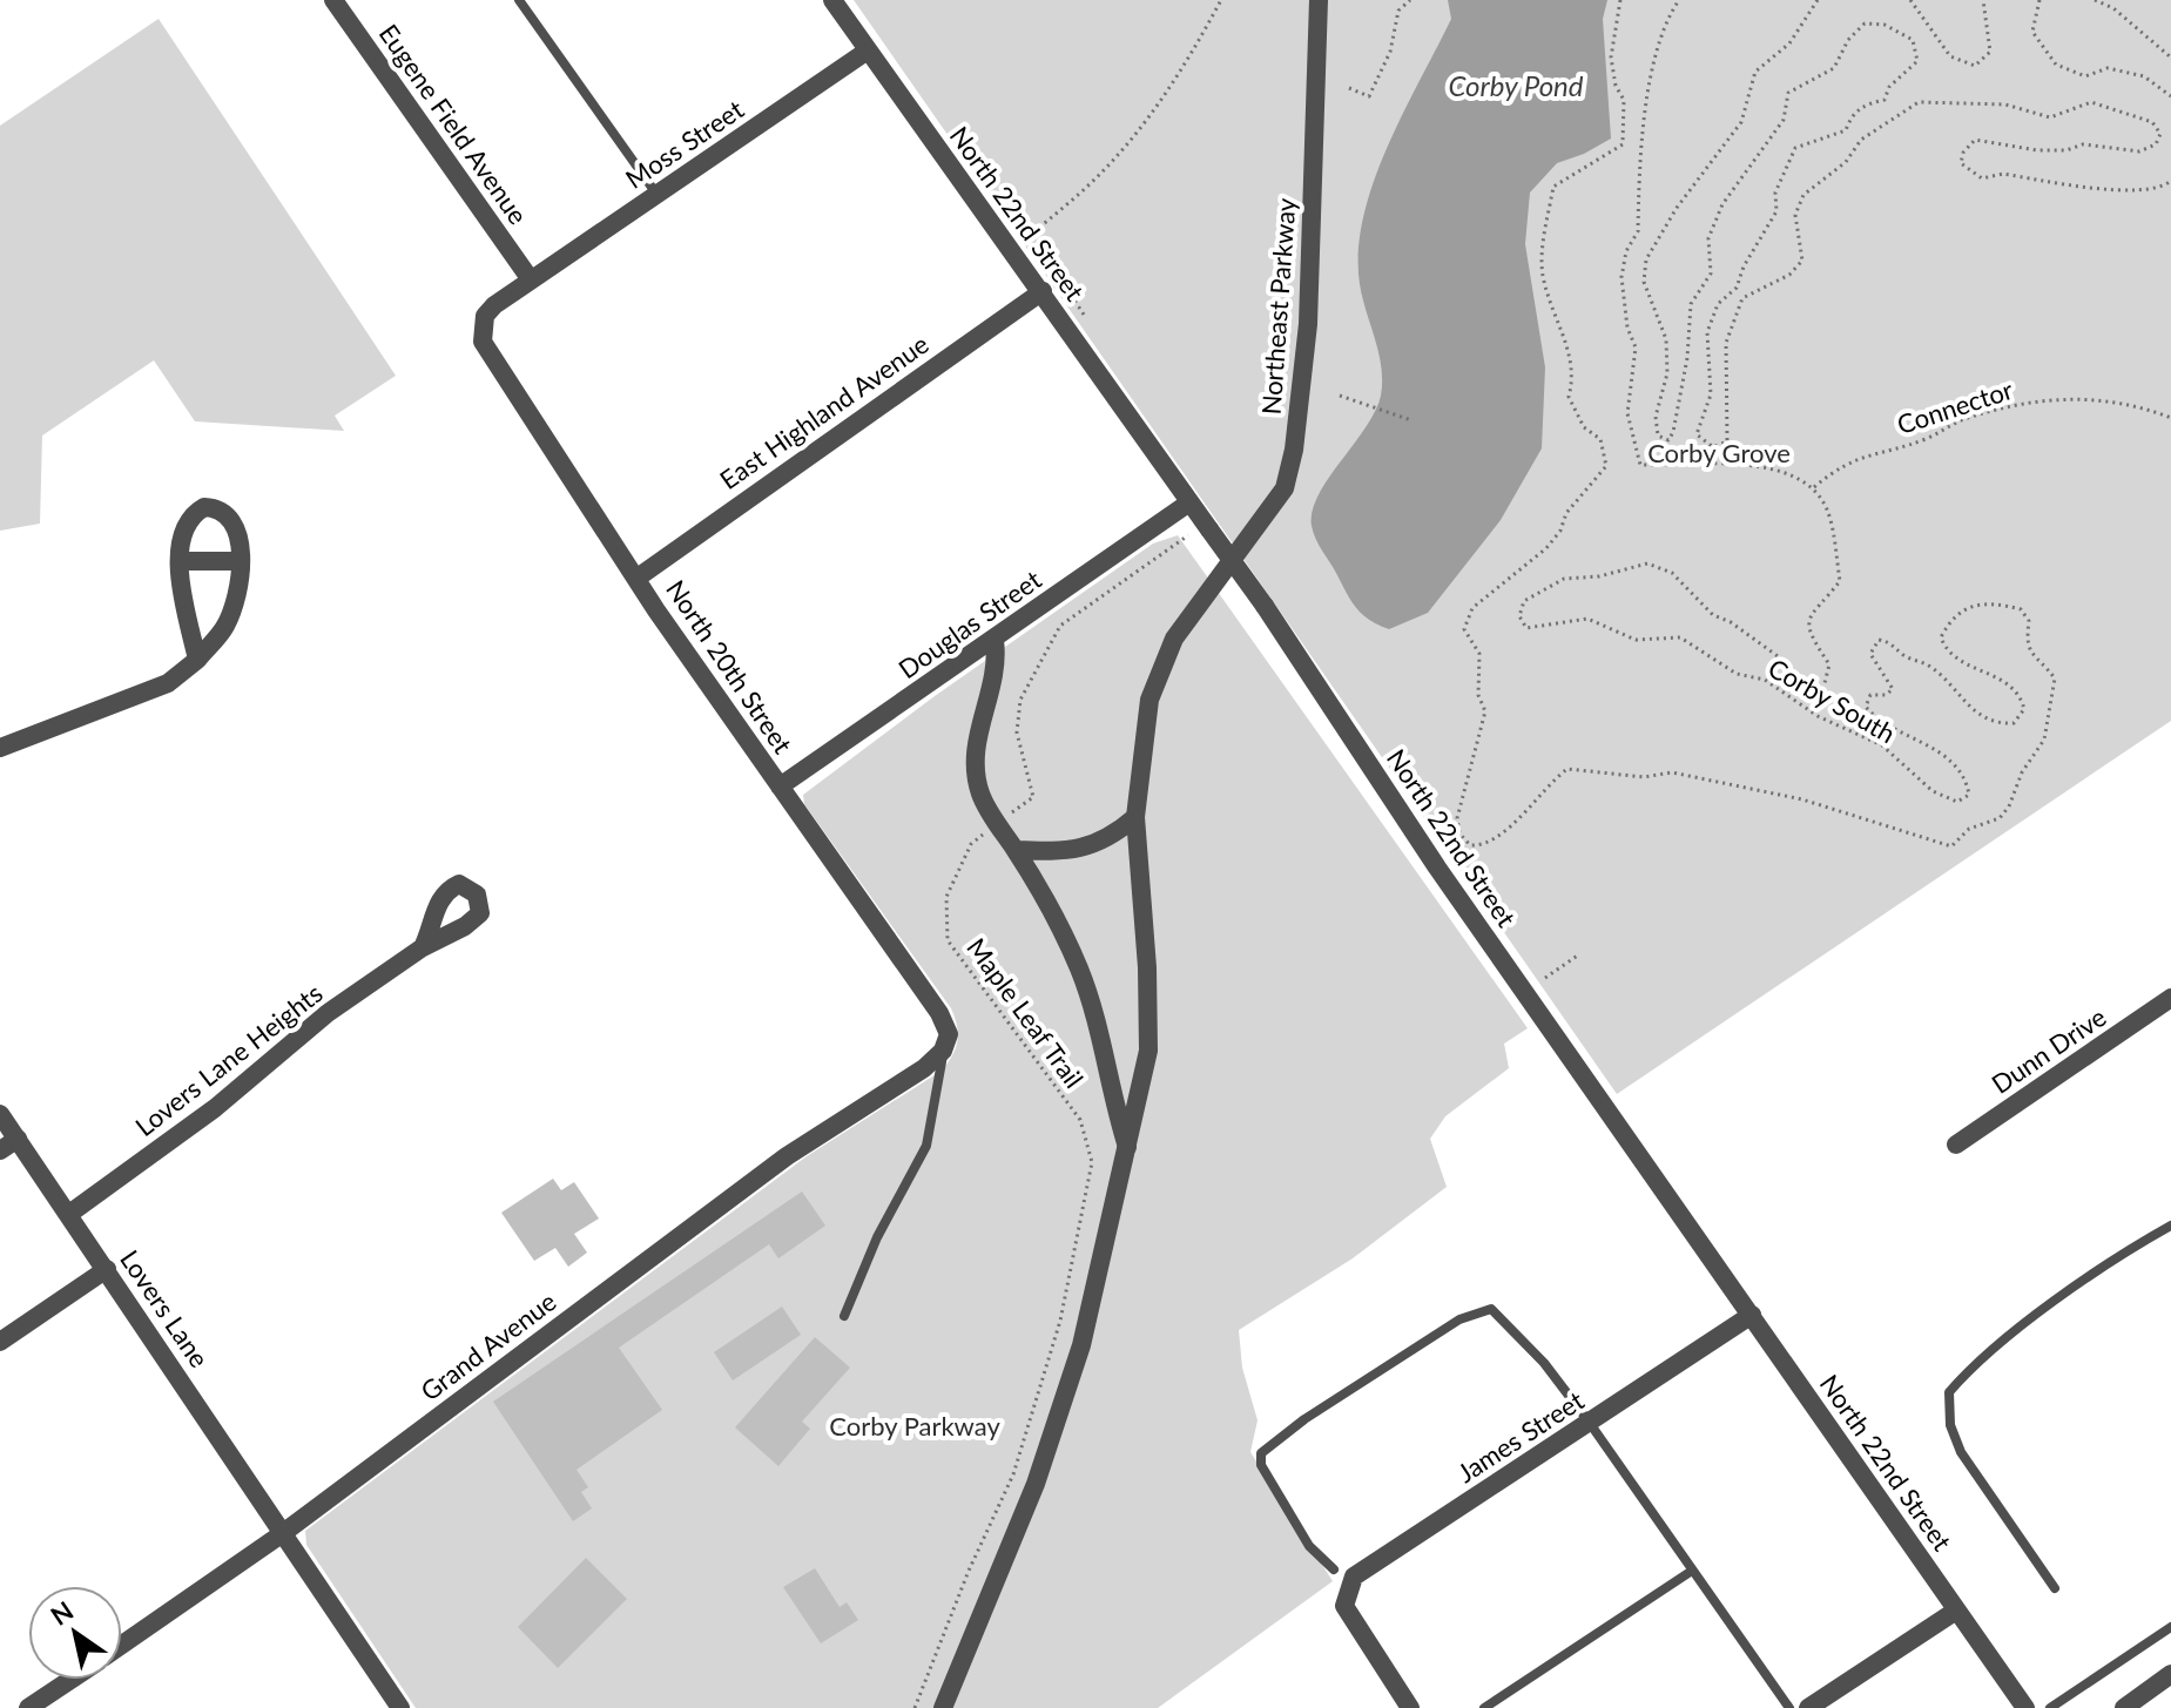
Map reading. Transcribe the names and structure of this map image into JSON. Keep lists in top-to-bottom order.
{
  "streets": {
    "street": [
      "Eugene Field Avenue",
      "Moss Street",
      "North 22nd Street",
      "Northeast Parkway",
      "East Highland Avenue",
      "Douglas Street",
      "North 20th Street",
      "Dunn Drive",
      "Lovers Lane Heights",
      "Lovers Lane",
      "Grand Avenue",
      "James Street"
    ],
    "path": ["Connector", "Corby South", "Maple Leaf Trail"]
  },
  "crossings": [
    ["Eugene Field Avenue", "Moss Street"],
    ["Eugene Field Avenue", "North 20th Street"],
    ["Moss Street", "North 22nd Street"],
    ["Moss Street", "North 20th Street"],
    ["North 22nd Street", "East Highland Avenue"],
    ["North 22nd Street", "Douglas Street"],
    ["North 22nd Street", "Maple Leaf Trail"],
    ["North 22nd Street", "James Street"],
    ["Connector", "Corby South"],
    ["East Highland Avenue", "North 20th Street"],
    ["Douglas Street", "North 20th Street"],
    ["North 20th Street", "Grand Avenue"],
    ["Lovers Lane Heights", "Lovers Lane"],
    ["Lovers Lane", "Grand Avenue"]
  ],
  "water": ["Corby Pond"],
  "parks": ["Corby Grove", "Corby Parkway"],
  "north": "top left"
}
